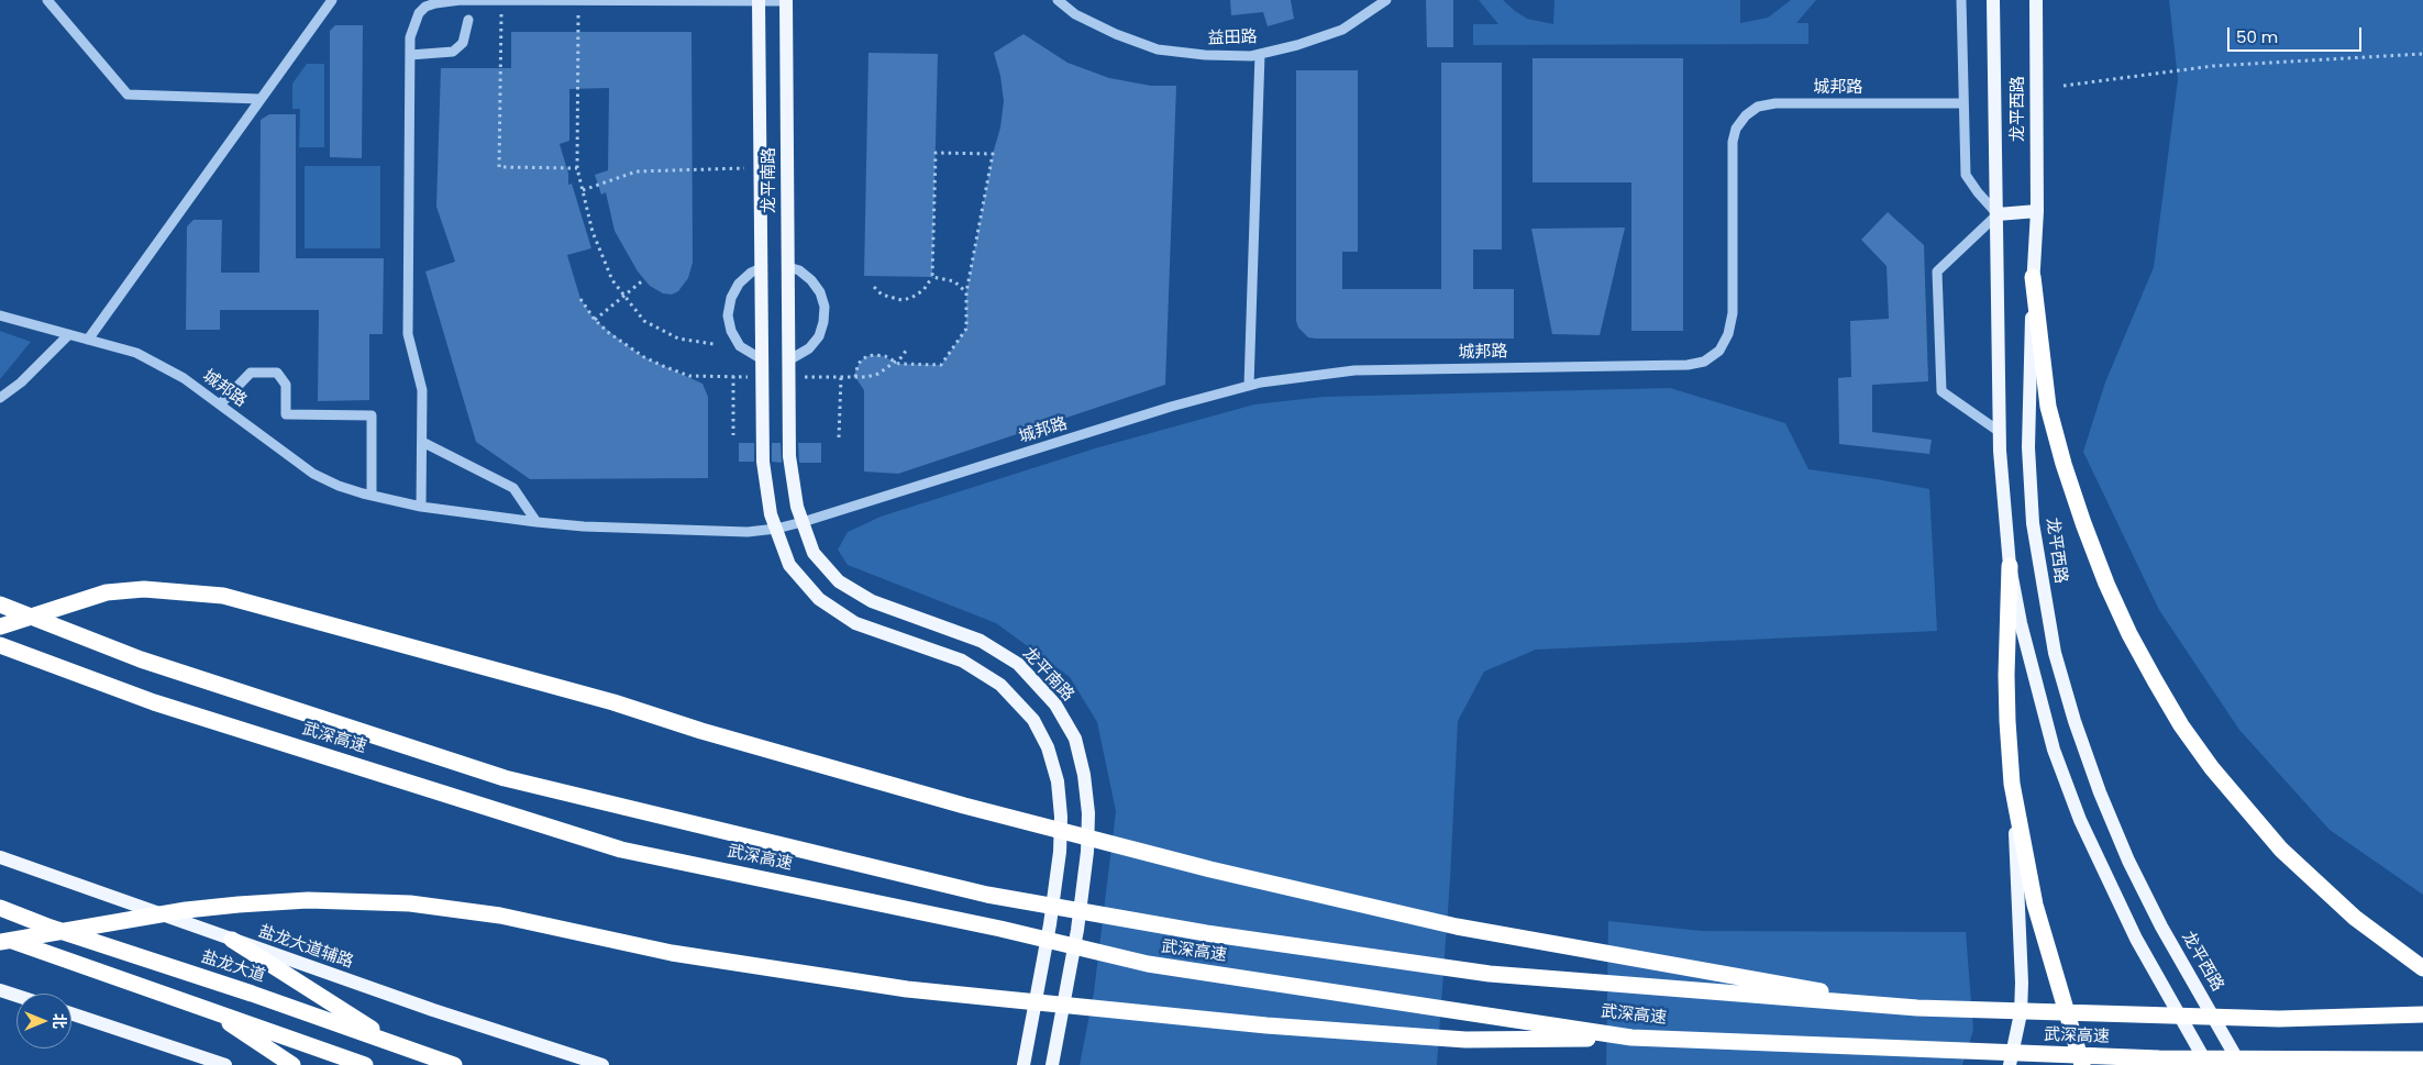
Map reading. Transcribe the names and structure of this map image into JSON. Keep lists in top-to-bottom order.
{
  "streets": {
    "highway": ["武深高速", "盐龙大道"],
    "main road": ["龙平西路", "龙平南路", "盐龙大道辅路"],
    "street": ["益田路", "城邦路"]
  },
  "crossings": [
    ["城邦路", "龙平南路"]
  ],
  "scale_bar": "50 m",
  "north": "right"
}
